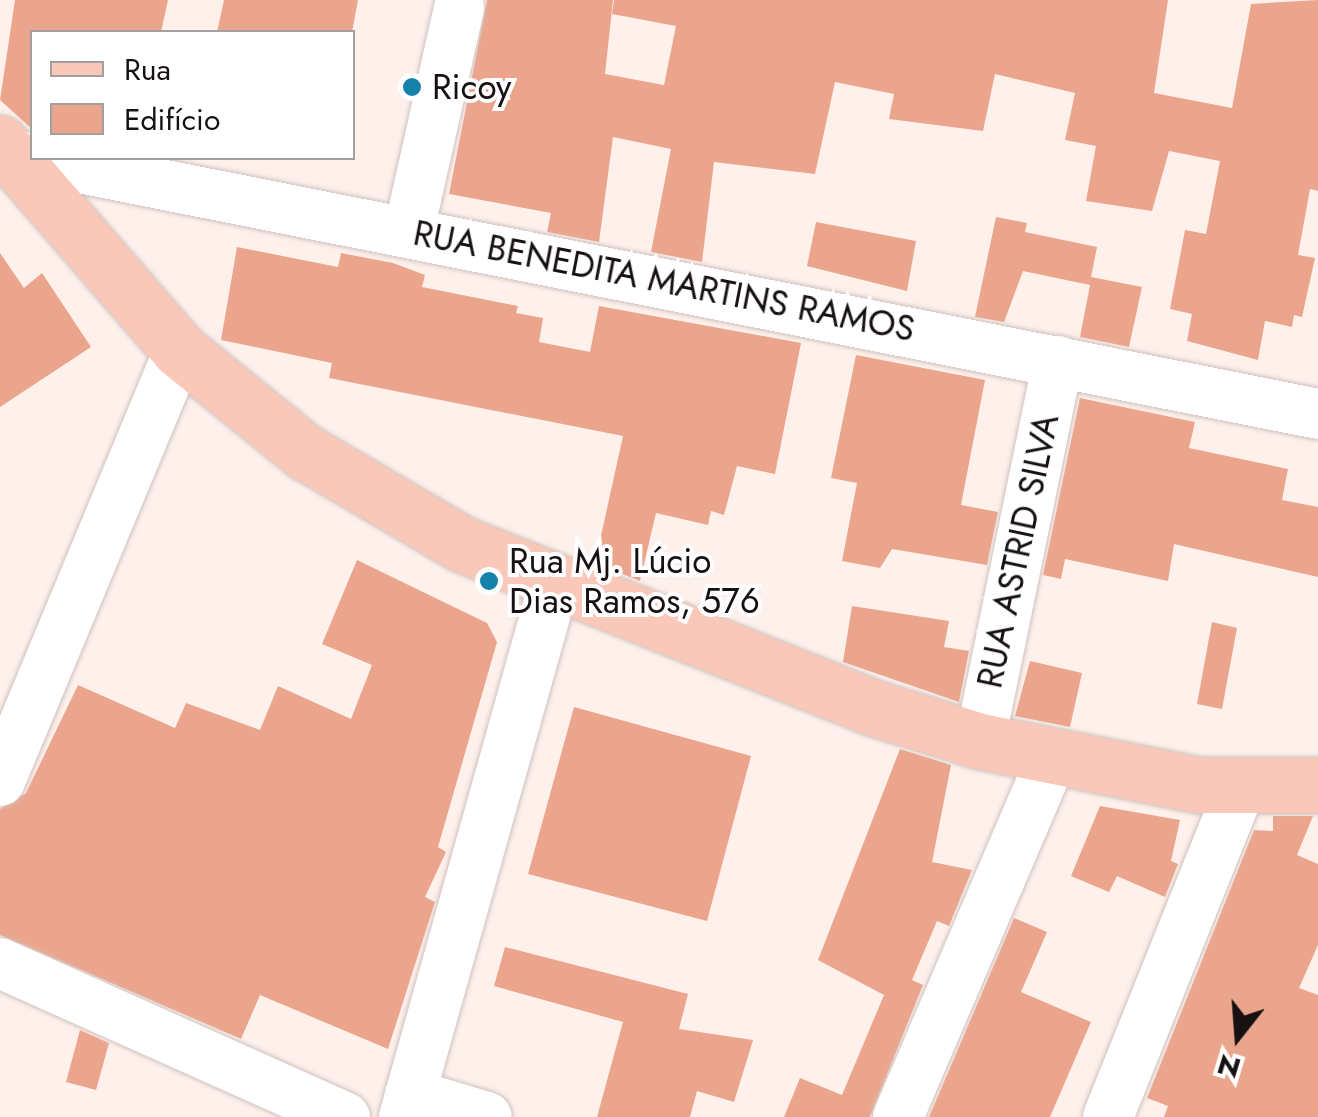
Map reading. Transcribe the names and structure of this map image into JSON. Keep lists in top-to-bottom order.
{
  "streets": {
    "street": ["RUA BENEDITA MARTINS RAMOS", "RUA ASTRID SILVA"]
  },
  "crossings": [
    ["RUA BENEDITA MARTINS RAMOS", "RUA ASTRID SILVA"]
  ],
  "places": ["Ricoy", "Rua Mj. Lúcio Dias Ramos, 576"],
  "legend": ["Rua", "Edifício"],
  "north": "bottom"
}
